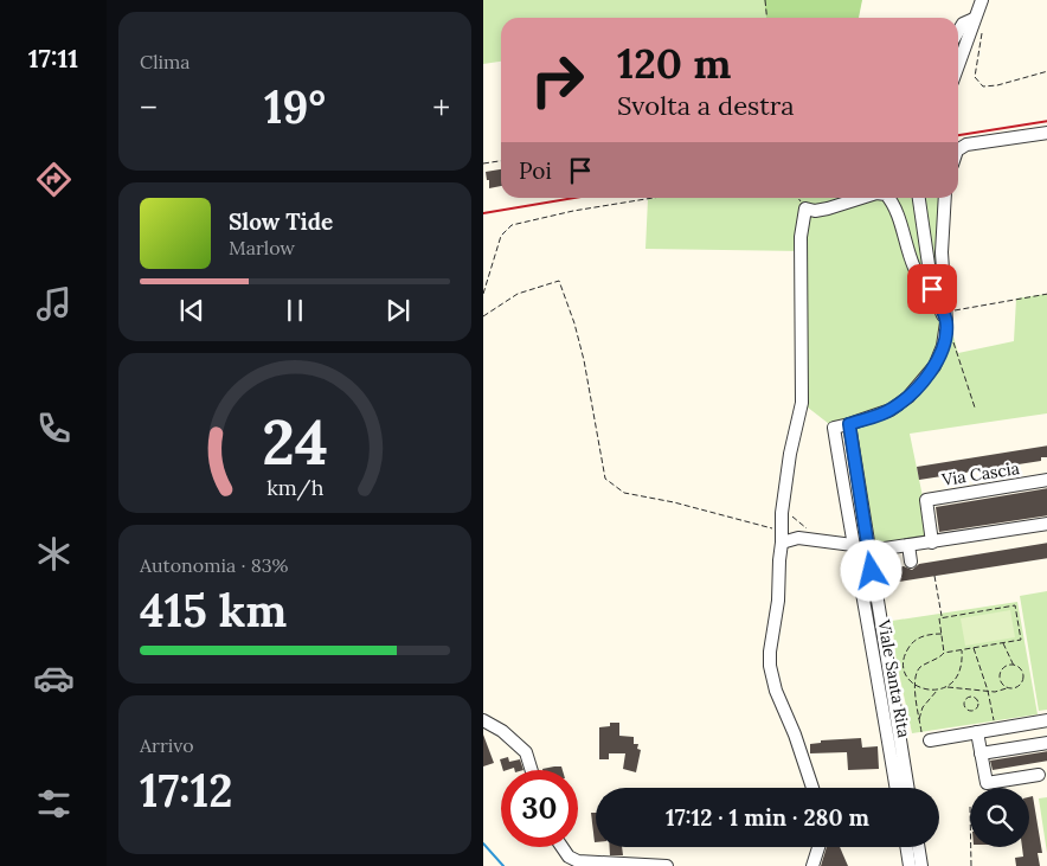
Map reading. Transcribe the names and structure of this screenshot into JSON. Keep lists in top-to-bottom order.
{
  "streets": {
    "street": ["Via Cascia", "Viale Santa Rita"]
  },
  "page": {
    "tabs": "17:11",
    "tile": [
      "Clima",
      ["Autonomia · 83%", "415 km"],
      ["Arrivo", "17:12"]
    ],
    "turn": ["120 m", "Svolta a destra"],
    "heat": ["−", "19°", "+"],
    "then": "Poi",
    "song": ["Slow Tide", "Marlow"],
    "limit": "30",
    "trip": "17:12 · 1 min · 280 m",
    "gauge": ["24", "km/h"]
  }
}
